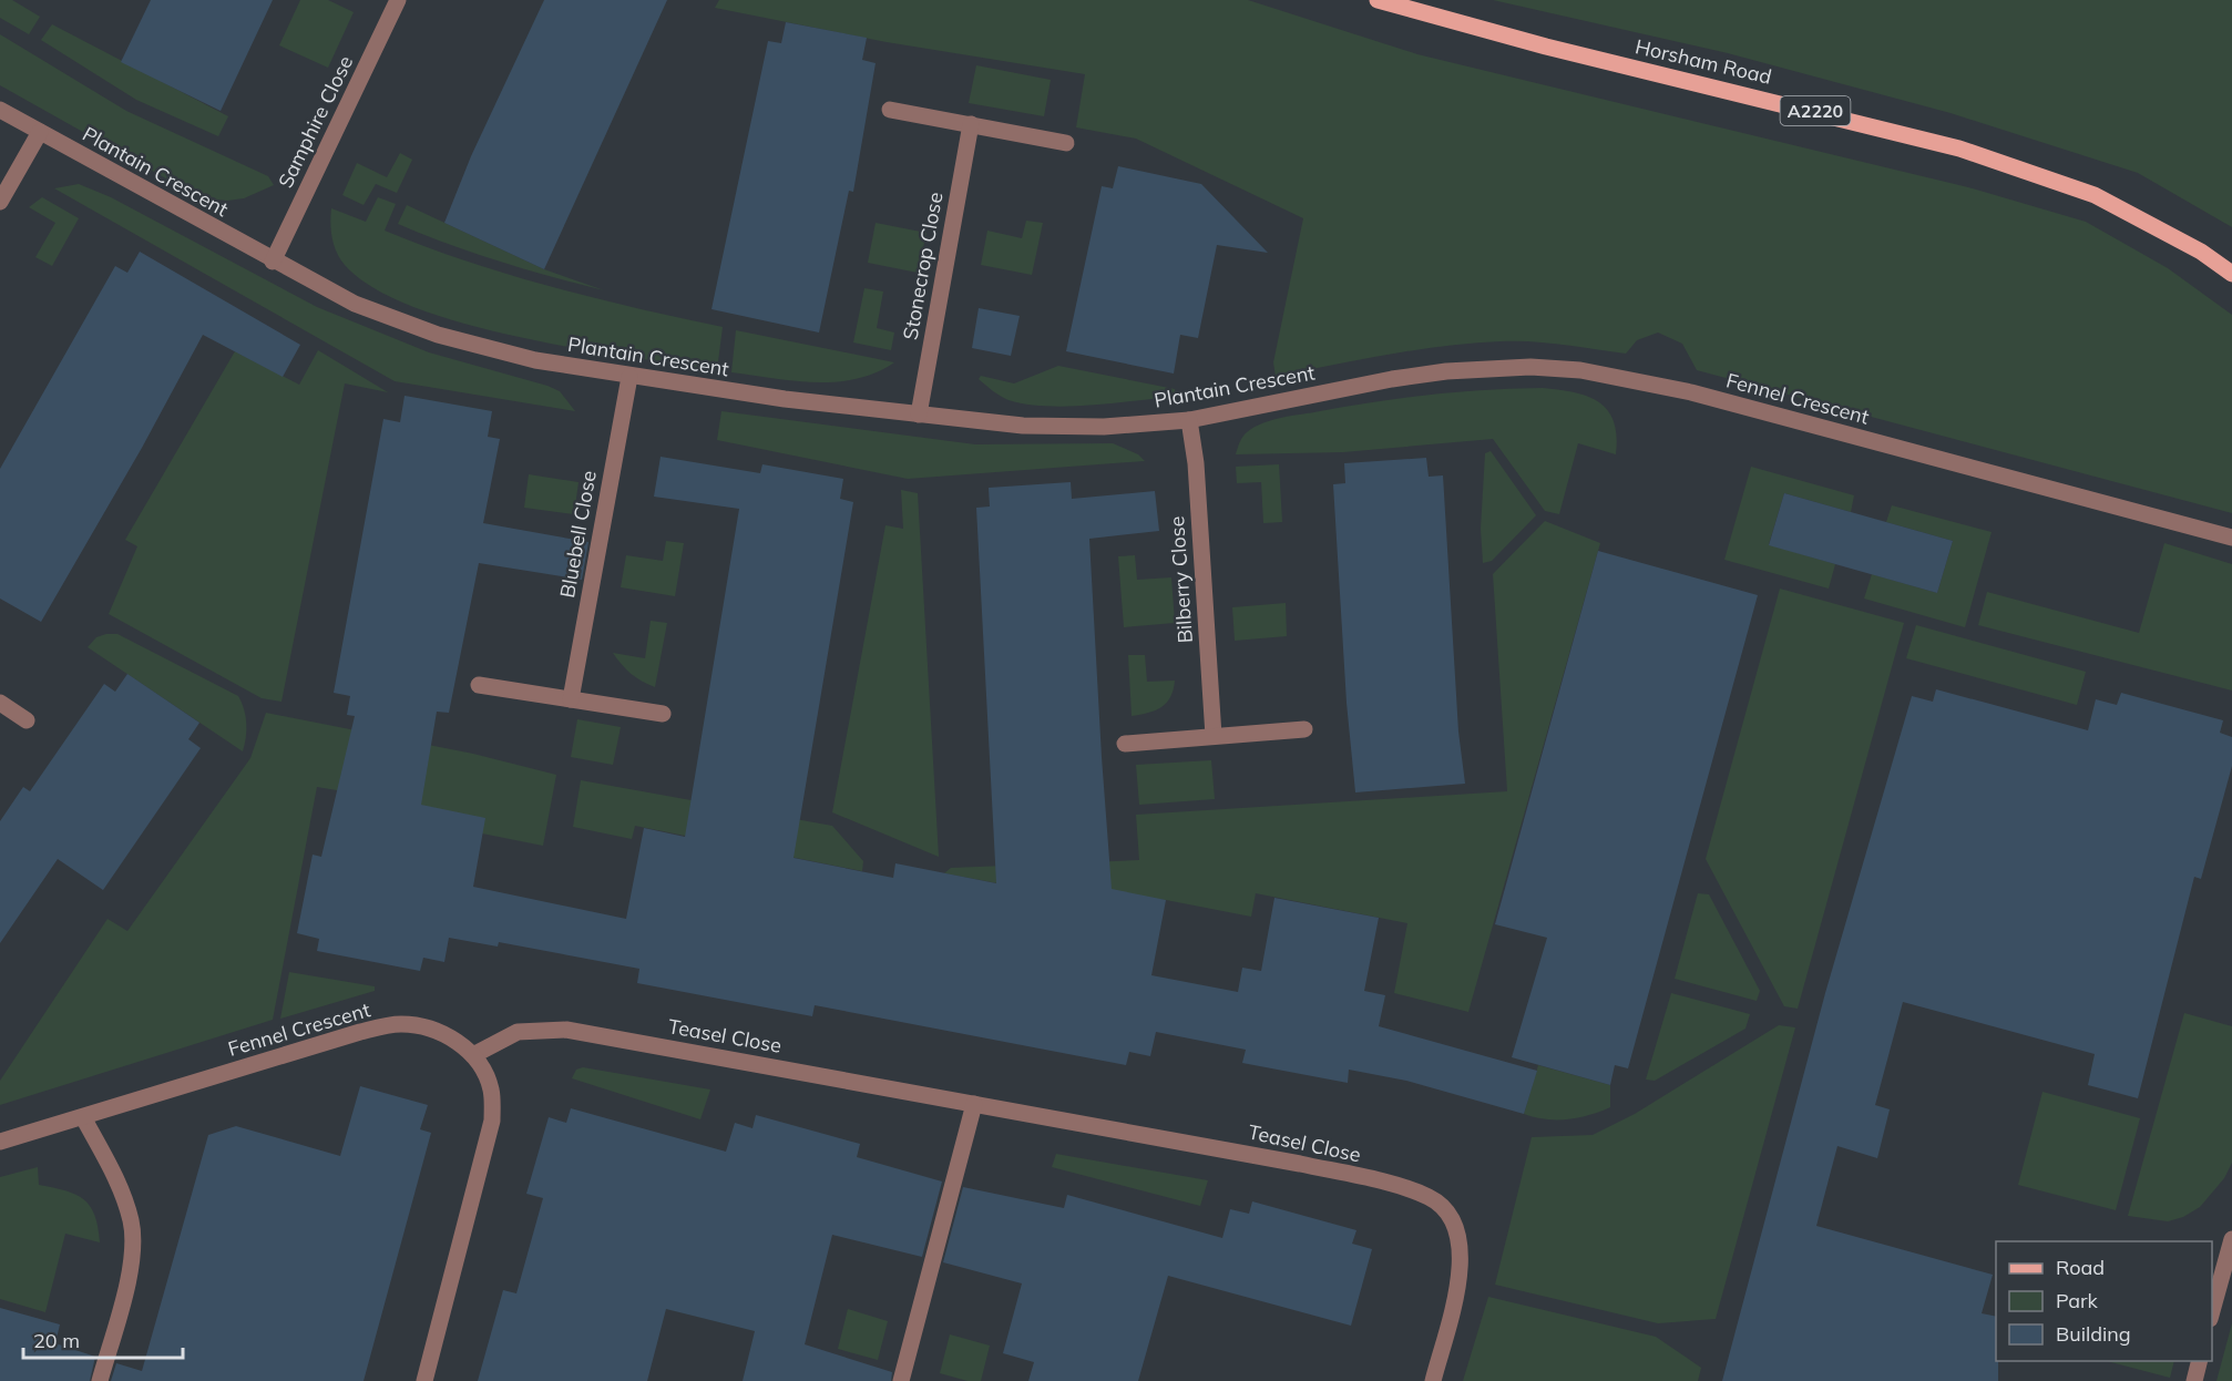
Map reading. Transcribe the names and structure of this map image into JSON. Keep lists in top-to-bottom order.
{
  "streets": {
    "main road": ["Horsham Road", "A2220"],
    "street": [
      "Samphire Close",
      "Plantain Crescent",
      "Stonecrop Close",
      "Fennel Crescent",
      "Bluebell Close",
      "Bilberry Close",
      "Teasel Close"
    ]
  },
  "crossings": [
    ["Samphire Close", "Plantain Crescent"],
    ["Plantain Crescent", "Stonecrop Close"],
    ["Plantain Crescent", "Fennel Crescent"],
    ["Plantain Crescent", "Bluebell Close"],
    ["Plantain Crescent", "Bilberry Close"],
    ["Fennel Crescent", "Teasel Close"]
  ],
  "legend": ["Road", "Park", "Building"],
  "scale_bar": "20 m"
}
